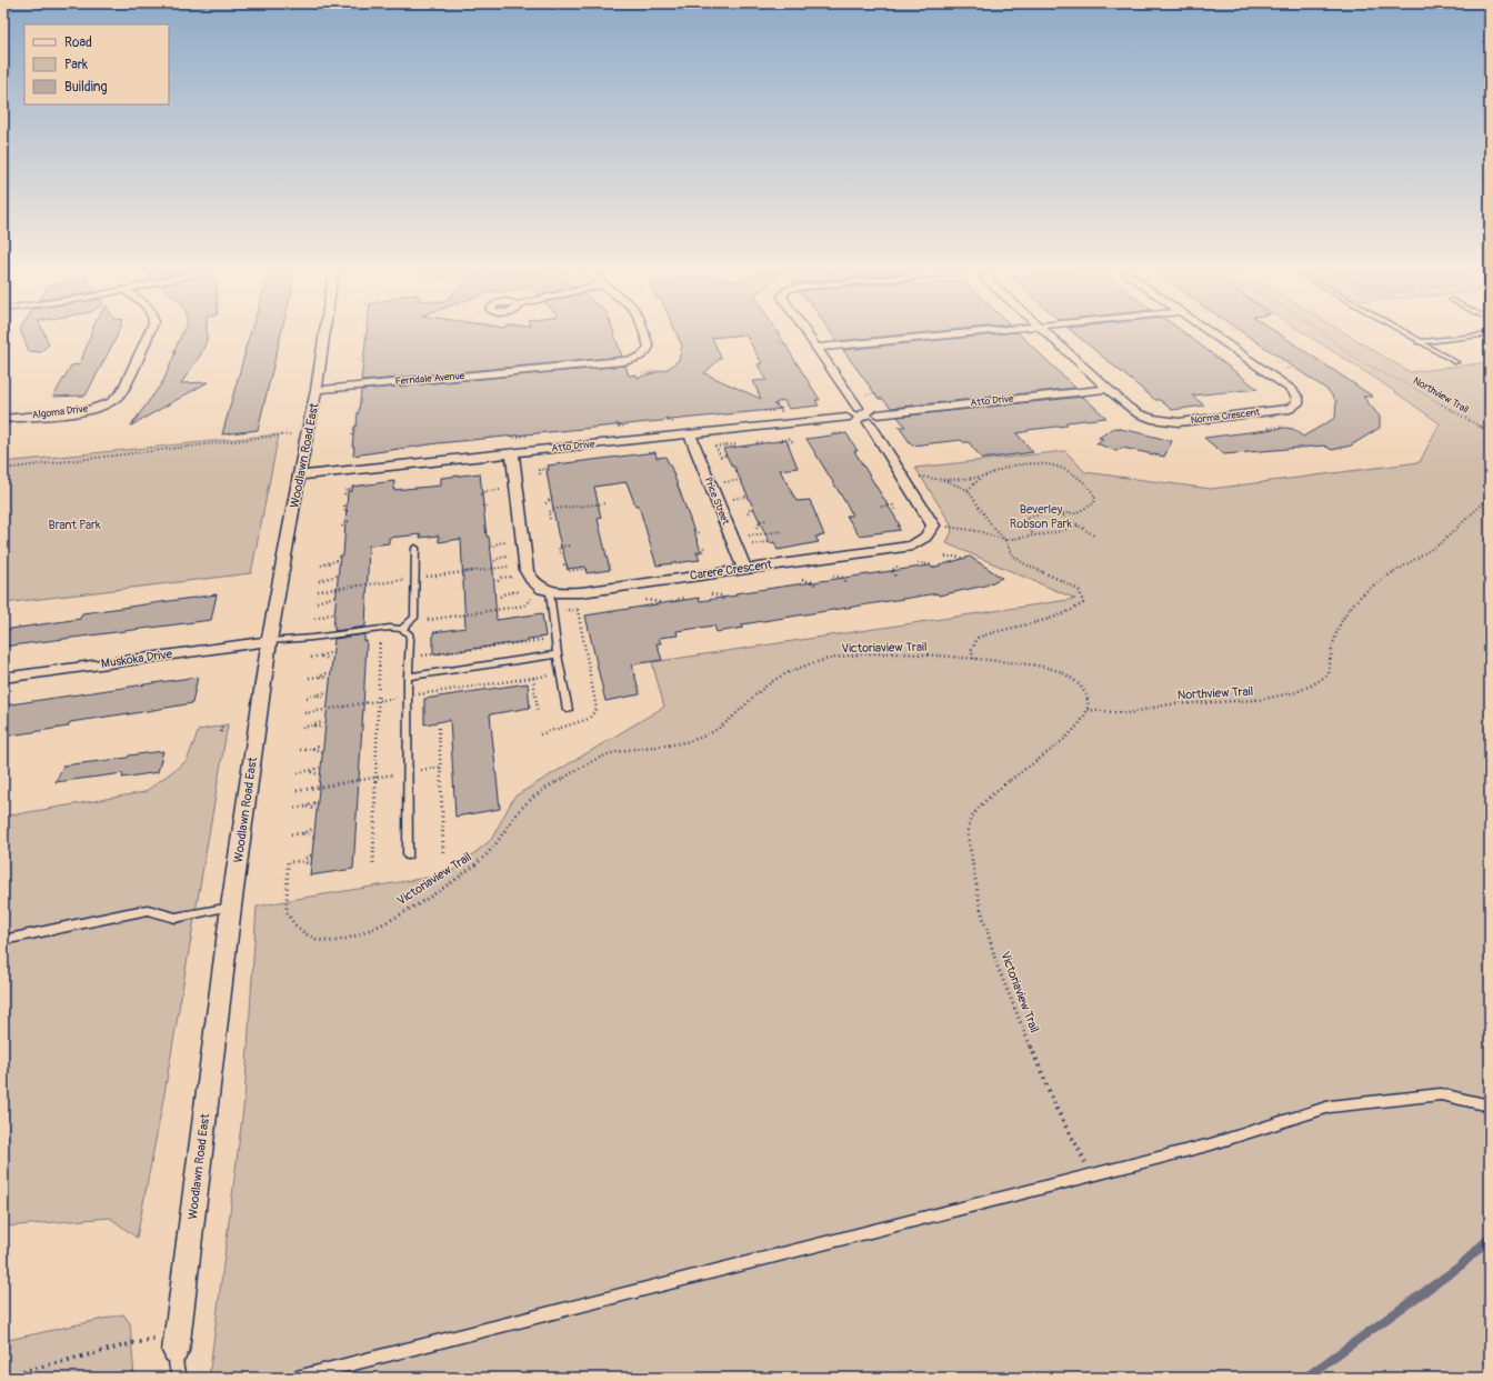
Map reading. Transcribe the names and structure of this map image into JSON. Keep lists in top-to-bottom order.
{
  "streets": {
    "street": [
      "Ferndale Avenue",
      "Atto Drive",
      "Algoma Drive",
      "Norma Crescent",
      "Woodlawn Road East",
      "Price Street",
      "Carere Crescent",
      "Muskoka Drive"
    ],
    "path": ["Northview Trail", "Victoriaview Trail"]
  },
  "crossings": [
    ["Ferndale Avenue", "Woodlawn Road East"],
    ["Northview Trail", "Victoriaview Trail"],
    ["Atto Drive", "Norma Crescent"],
    ["Atto Drive", "Woodlawn Road East"],
    ["Atto Drive", "Price Street"],
    ["Woodlawn Road East", "Muskoka Drive"],
    ["Price Street", "Carere Crescent"]
  ],
  "parks": ["Beverley Robson Park", "Brant Park"],
  "legend": ["Road", "Park", "Building"]
}
